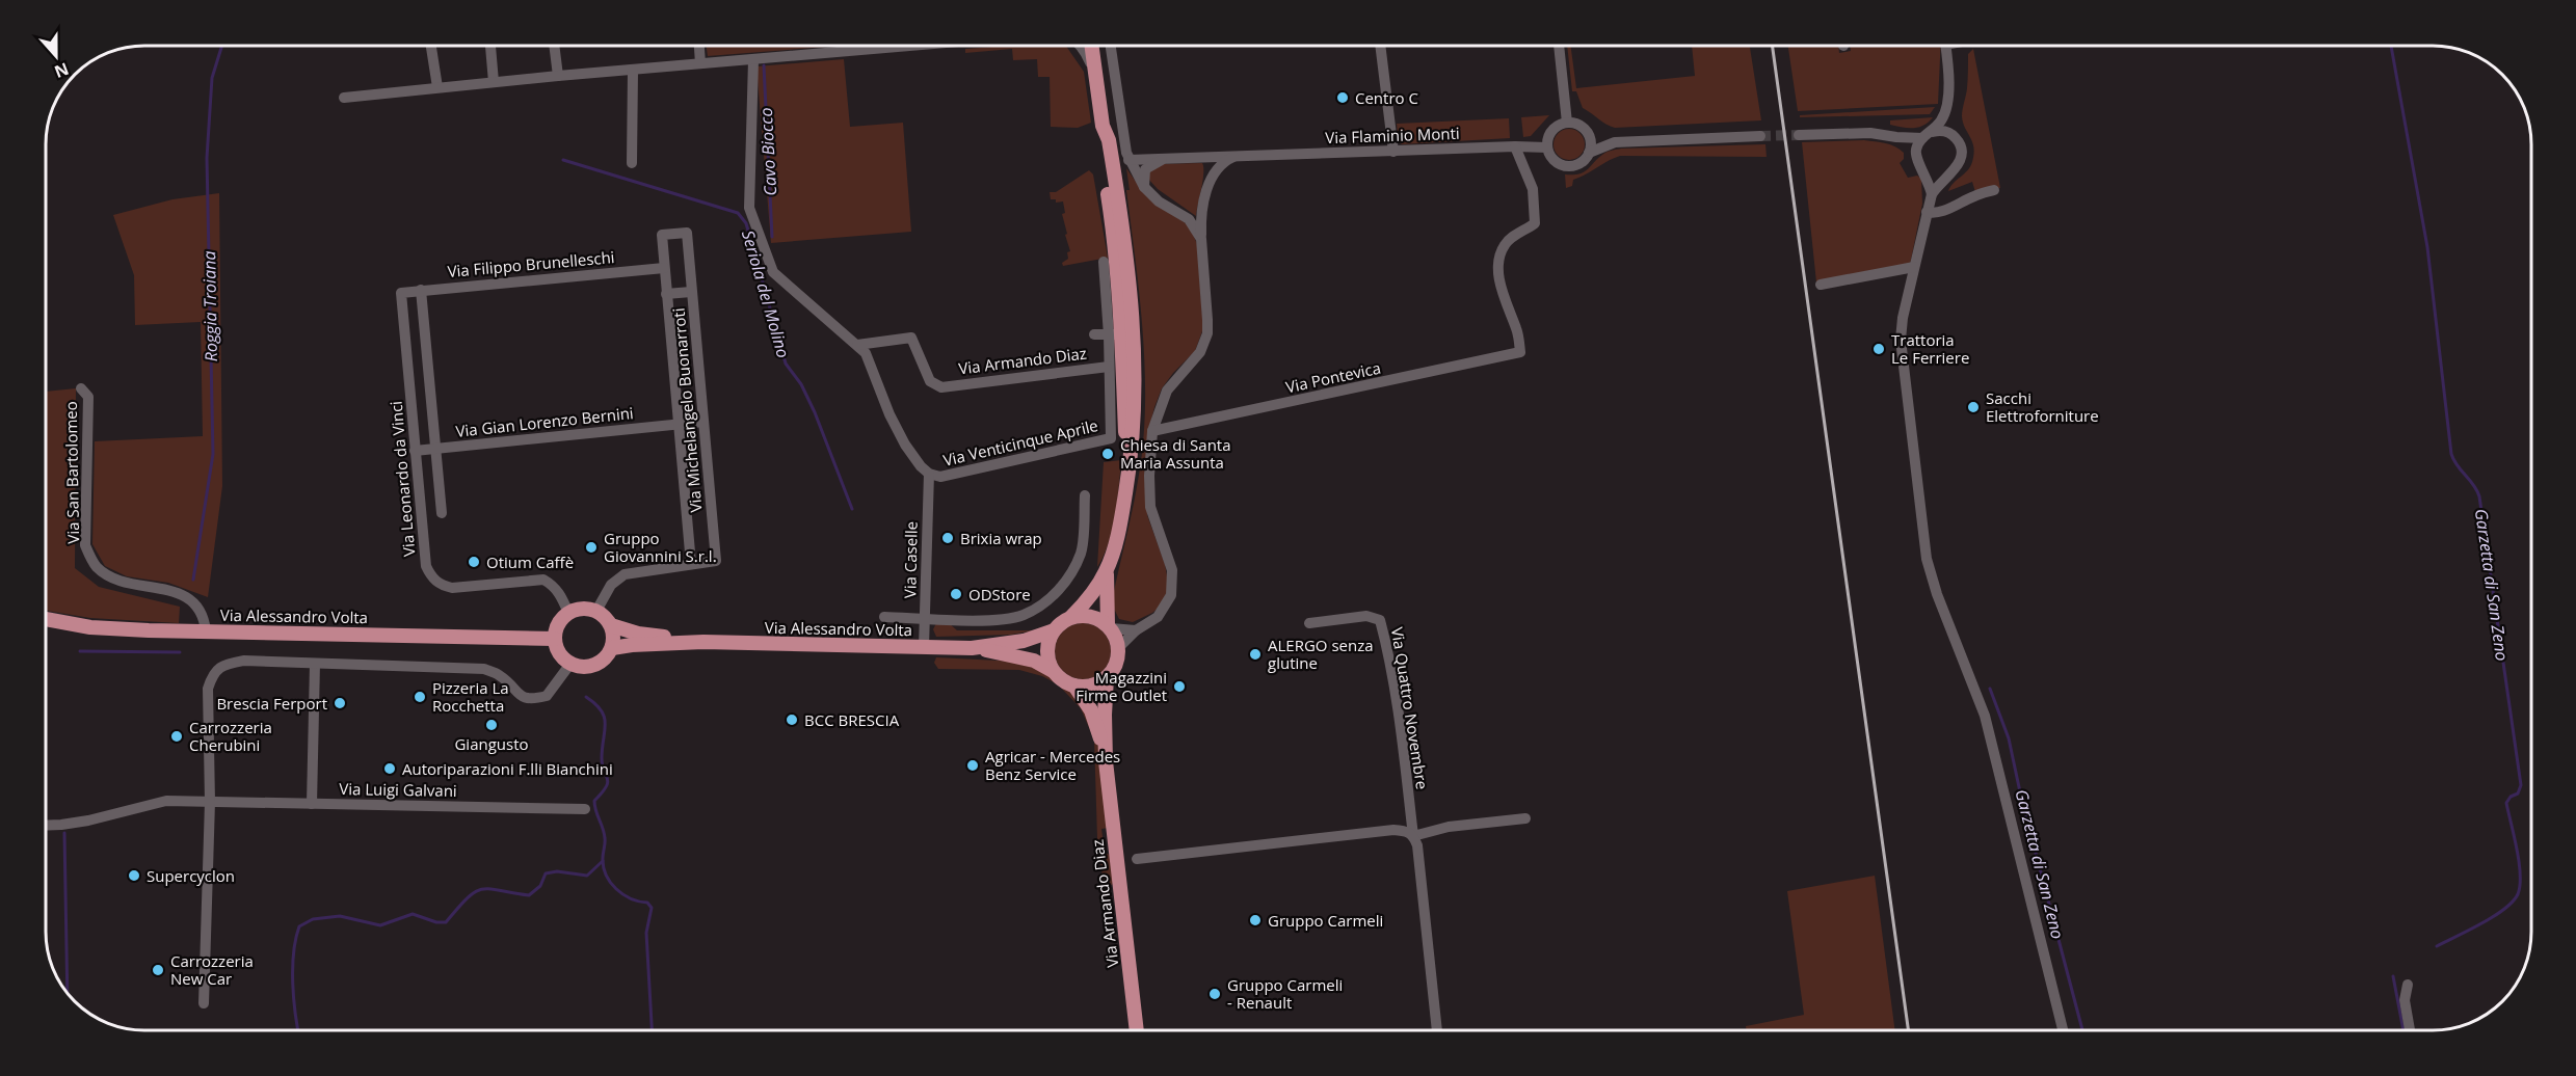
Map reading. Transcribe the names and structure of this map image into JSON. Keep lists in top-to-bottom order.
{
  "streets": {
    "main road": ["Via Armando Diaz", "Via Alessandro Volta"],
    "street": [
      "Via Flaminio Monti",
      "Via Filippo Brunelleschi",
      "Via Pontevica",
      "Via Michelangelo Buonarroti",
      "Via Gian Lorenzo Bernini",
      "Via Venticinque Aprile",
      "Via San Bartolomeo",
      "Via Leonardo da Vinci",
      "Via Caselle",
      "Via Quattro Novembre",
      "Via Luigi Galvani"
    ]
  },
  "crossings": [
    ["Via Flaminio Monti", "Via Pontevica"],
    ["Via Filippo Brunelleschi", "Via Michelangelo Buonarroti"],
    ["Via Filippo Brunelleschi", "Via Leonardo da Vinci"],
    ["Via Armando Diaz", "Via Venticinque Aprile"],
    ["Via Armando Diaz", "Via Alessandro Volta"],
    ["Via Michelangelo Buonarroti", "Via Gian Lorenzo Bernini"],
    ["Via Michelangelo Buonarroti", "Via Leonardo da Vinci"],
    ["Via Michelangelo Buonarroti", "Via Alessandro Volta"],
    ["Via Gian Lorenzo Bernini", "Via Leonardo da Vinci"],
    ["Via Venticinque Aprile", "Via Caselle"],
    ["Via San Bartolomeo", "Via Alessandro Volta"],
    ["Via Leonardo da Vinci", "Via Alessandro Volta"],
    ["Via Caselle", "Via Alessandro Volta"]
  ],
  "water": [
    "Cavo Biocco",
    "Seriola del Molino",
    "Roggia Troiana",
    "Garzetta di San Zeno"
  ],
  "places": [
    "Centro C",
    "Trattoria Le Ferriere",
    "Sacchi Elettroforniture",
    "Chiesa di Santa Maria Assunta",
    "Brixia wrap",
    "Gruppo Giovannini S.r.l.",
    "Otium Caffè",
    "ODStore",
    "ALERGO senza glutine",
    "Magazzini Firme Outlet",
    "Pizzeria La Rocchetta",
    "Brescia Ferport",
    "BCC BRESCIA",
    "Giangusto",
    "Carrozzeria Cherubini",
    "Agricar - Mercedes Benz Service",
    "Autoriparazioni F.lli Bianchini",
    "Supercyclon",
    "Gruppo Carmeli",
    "Carrozzeria New Car",
    "Gruppo Carmeli - Renault"
  ],
  "north": "bottom"
}
